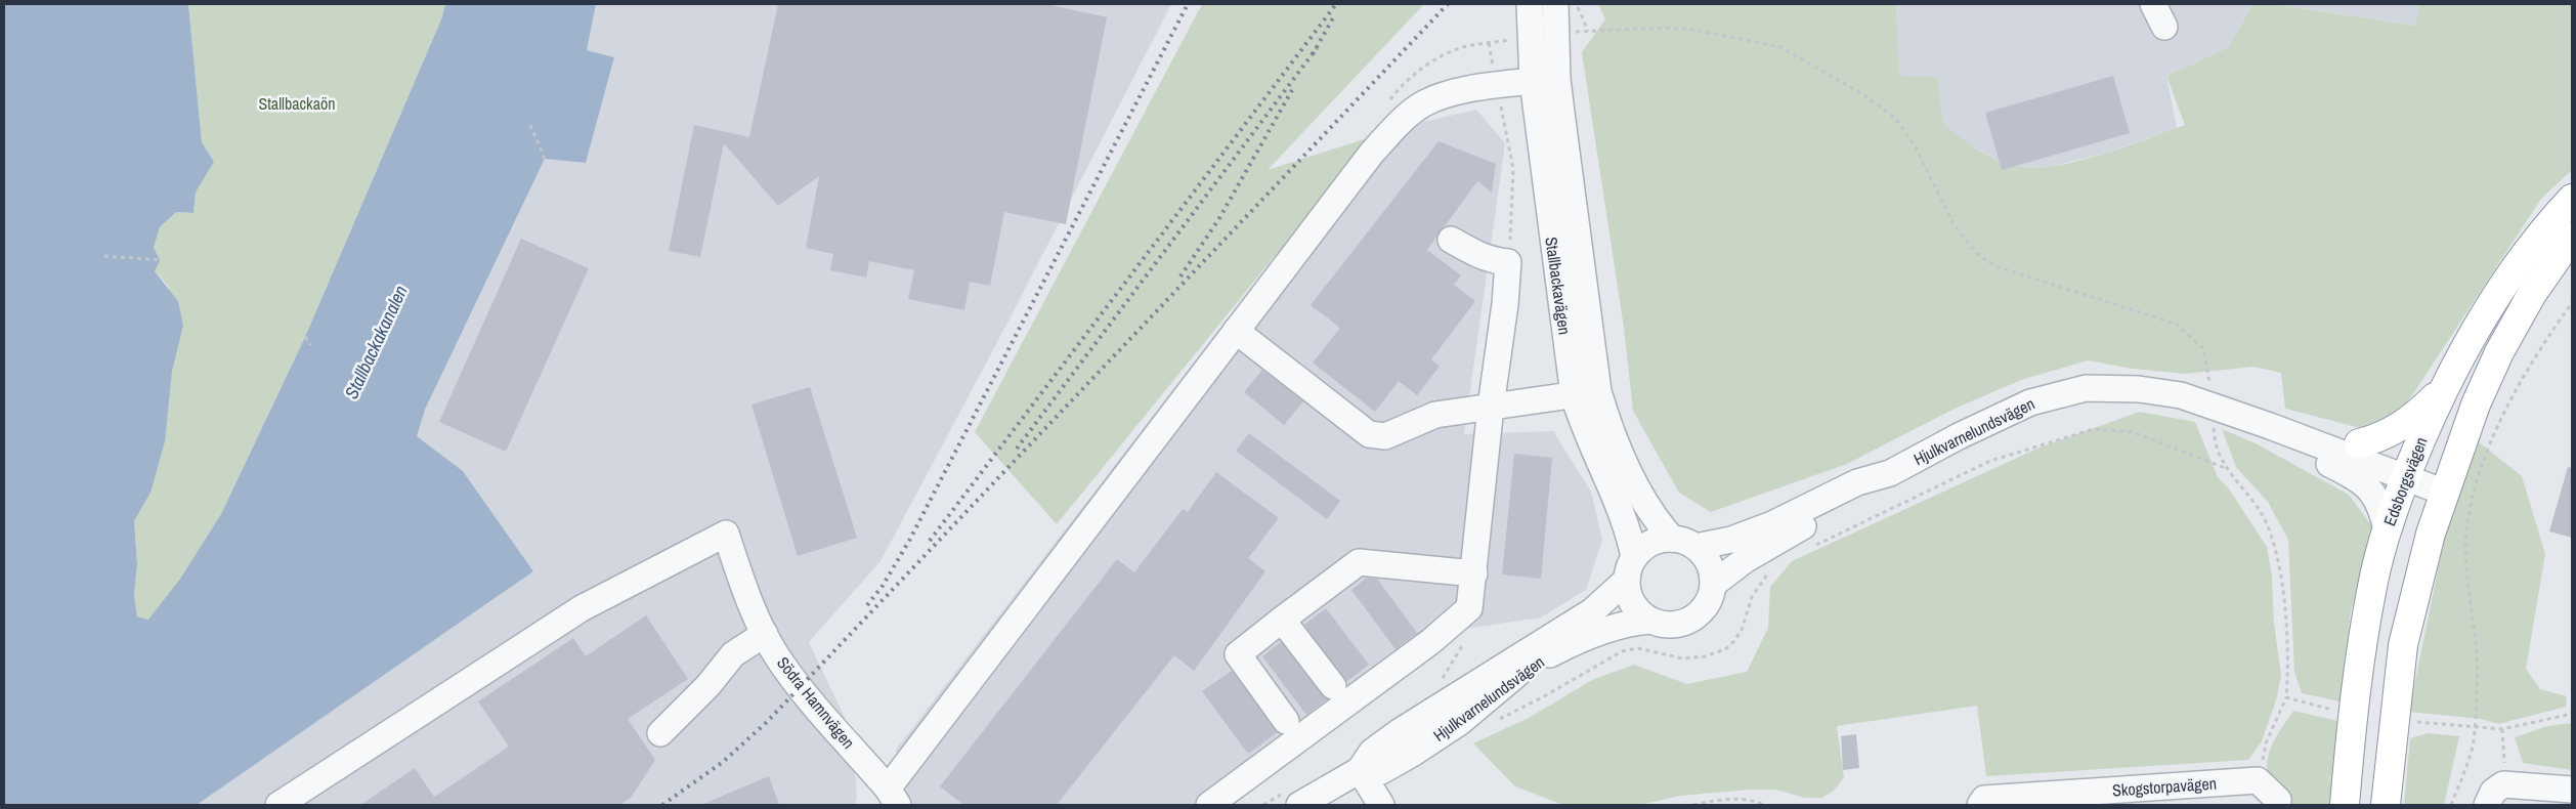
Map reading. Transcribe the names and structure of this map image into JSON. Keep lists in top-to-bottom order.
{
  "streets": {
    "highway": ["Edsborgsvägen"],
    "street": [
      "Stallbackavägen",
      "Hjulkvarnelundsvägen",
      "Södra Hamnvägen",
      "Skogstorpavägen"
    ]
  },
  "crossings": [
    ["Stallbackavägen", "Hjulkvarnelundsvägen"],
    ["Hjulkvarnelundsvägen", "Edsborgsvägen"]
  ],
  "water": ["Stallbackakanalen"],
  "parks": ["Stallbackaön"]
}
